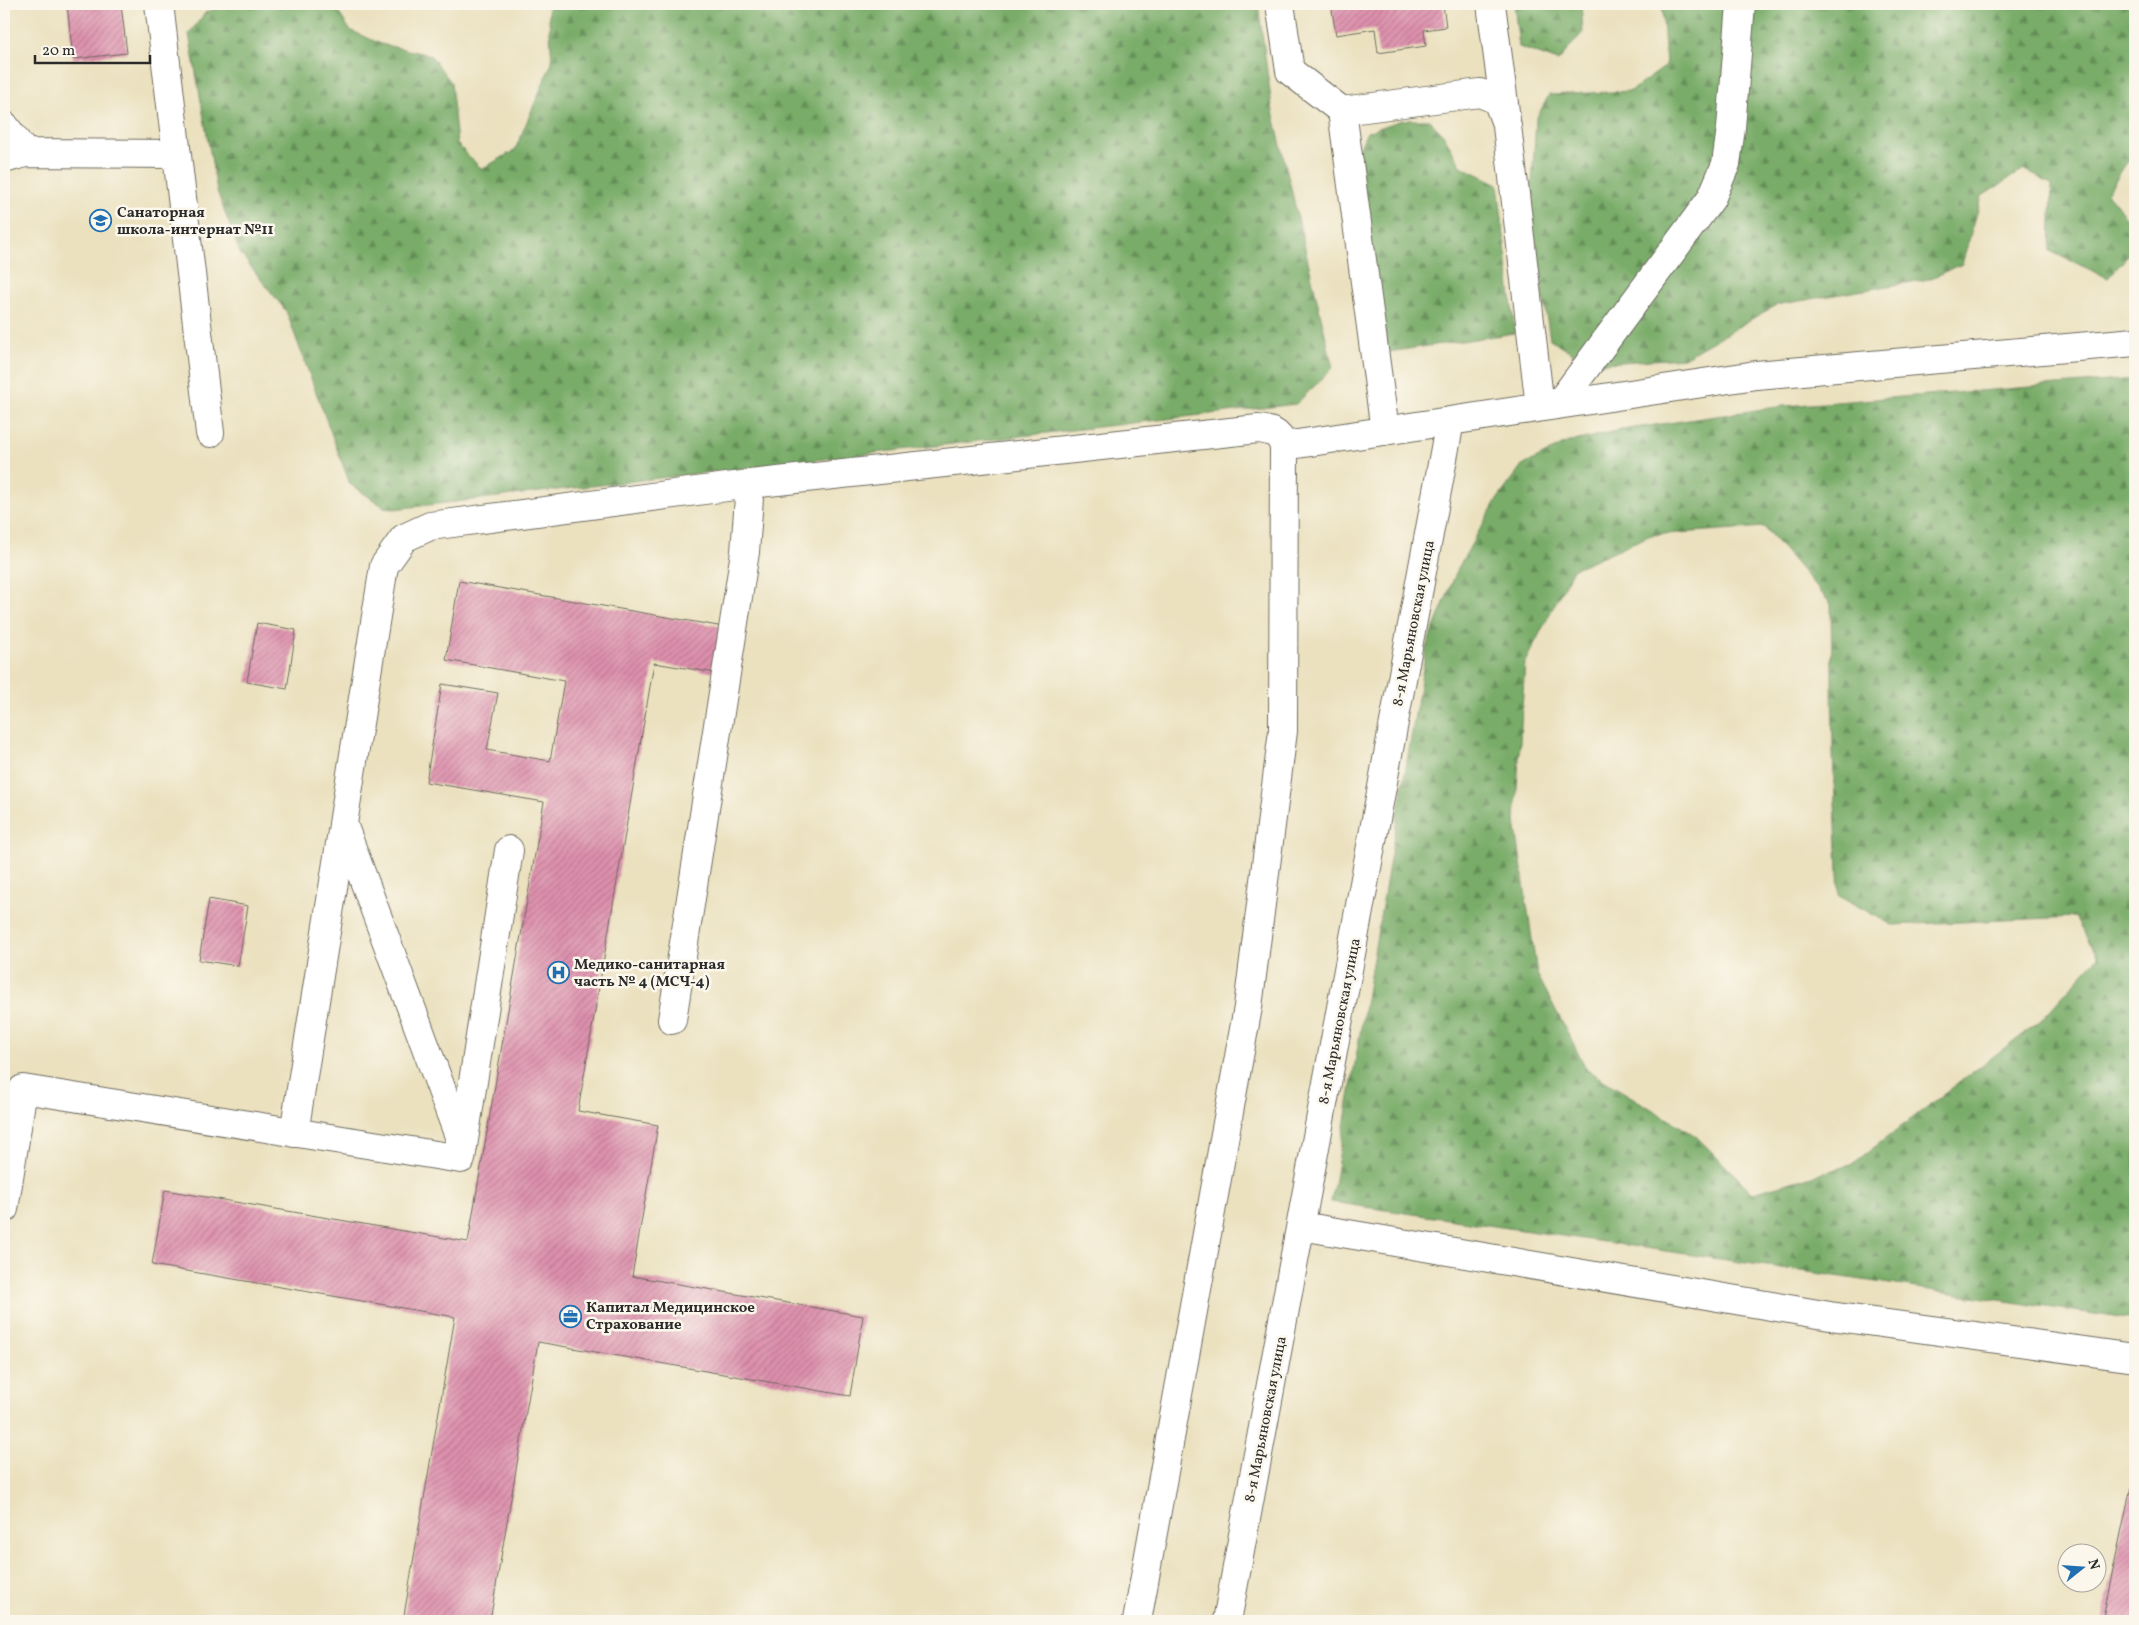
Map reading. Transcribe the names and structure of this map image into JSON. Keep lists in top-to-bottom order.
{
  "streets": {
    "street": ["8-я Марьяновская улица"]
  },
  "places": {
    "school or university": ["Санаторная школа-интернат №11"],
    "hospital": ["Медико-санитарная часть № 4 (МСЧ-4)"],
    "office": ["Капитал Медицинское Страхование"]
  },
  "scale_bar": "20 m",
  "north": "right"
}
